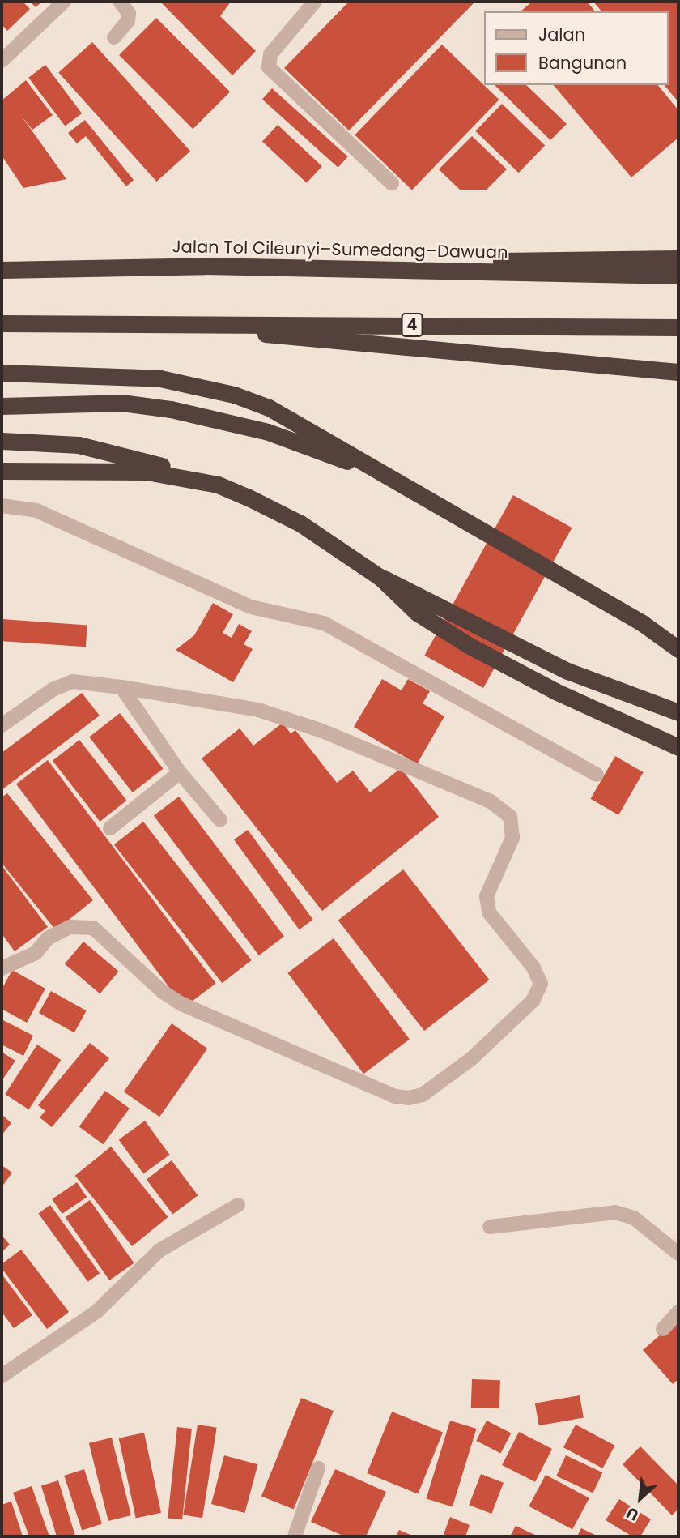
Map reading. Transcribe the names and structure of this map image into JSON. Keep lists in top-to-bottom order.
{
  "streets": {
    "highway": ["Jalan Tol Cileunyi–Sumedang–Dawuan", "4"]
  },
  "legend": ["Jalan", "Bangunan"],
  "north": "bottom left"
}
